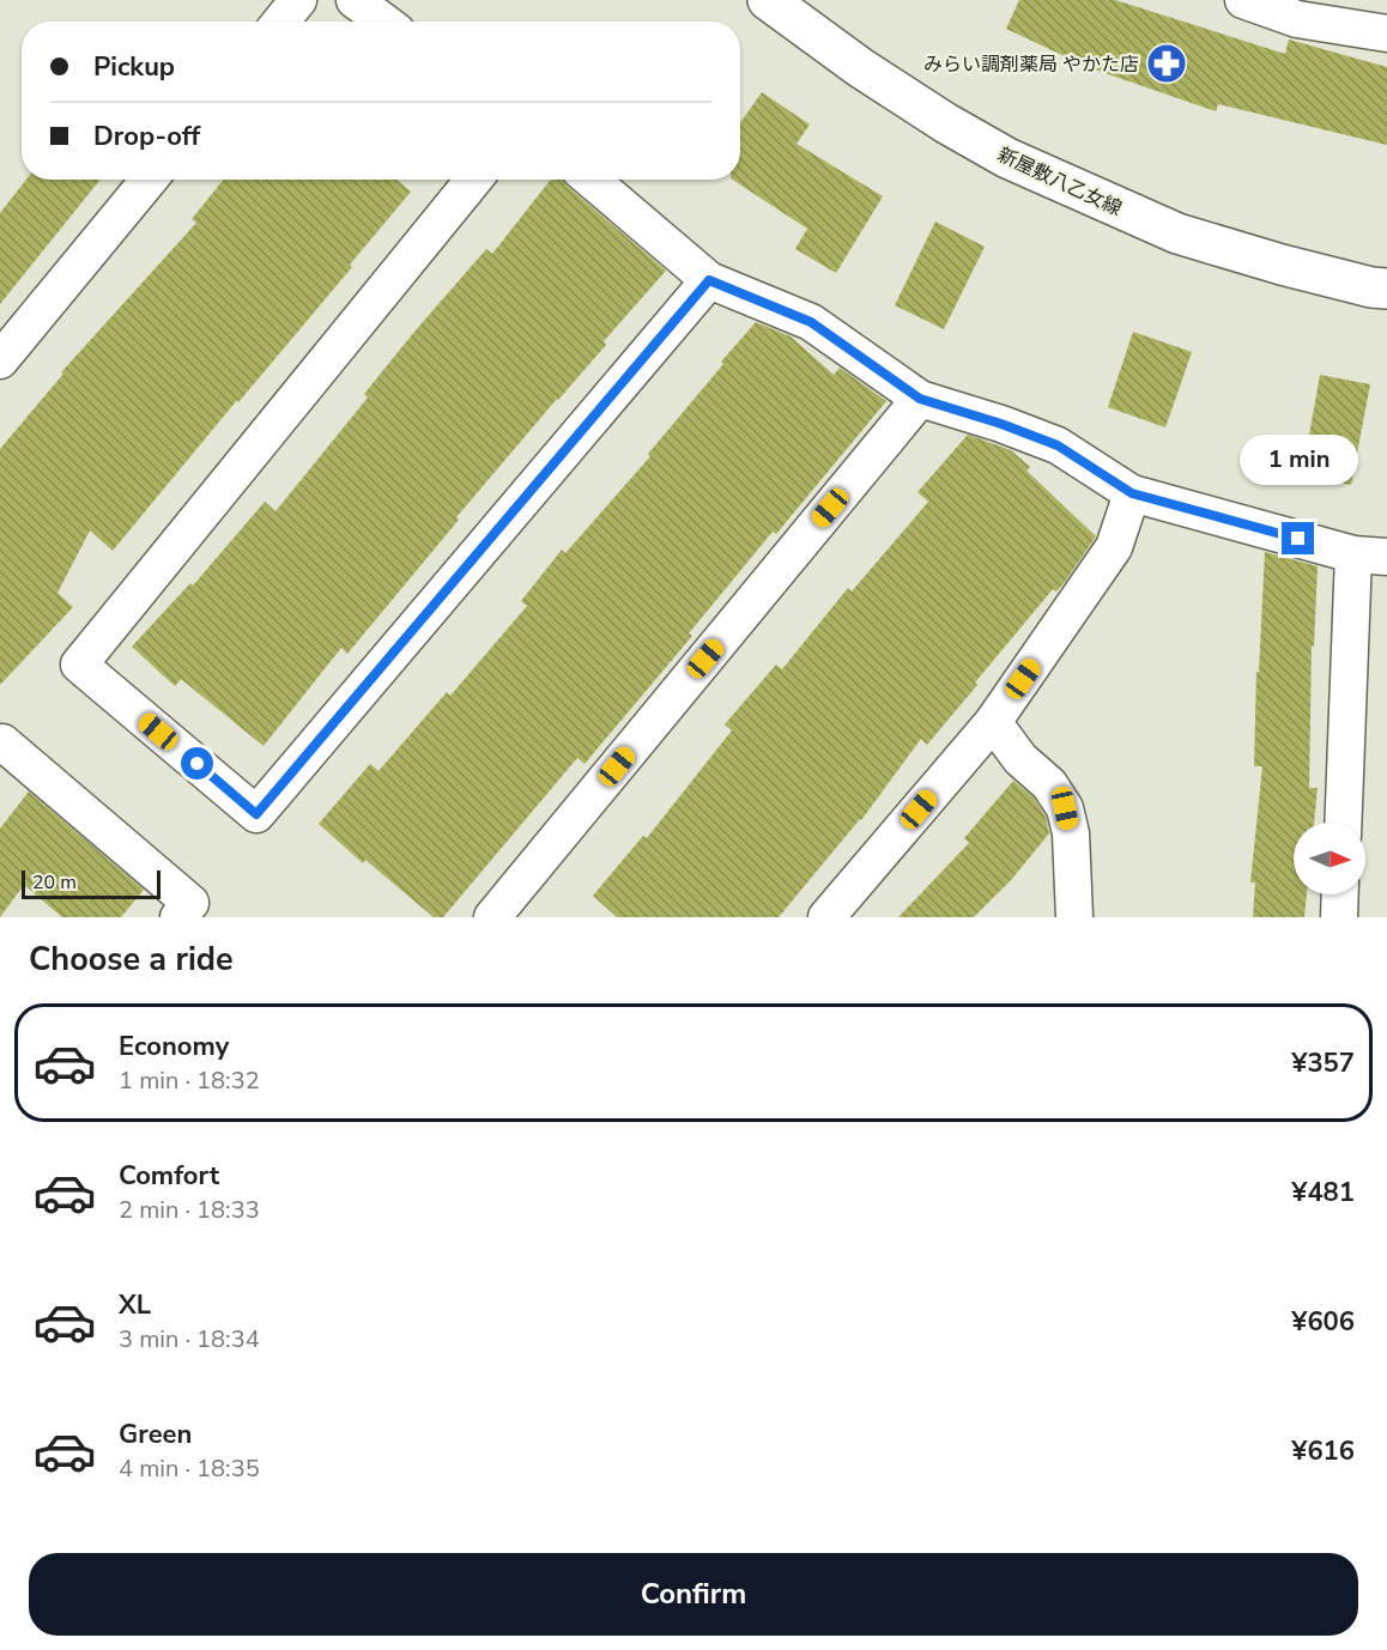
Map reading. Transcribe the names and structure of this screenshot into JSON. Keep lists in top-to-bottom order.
{
  "streets": {
    "street": ["新屋敷八乙女線"]
  },
  "places": {
    "pharmacy": ["みらい調剤薬局 やかた店"]
  },
  "scale_bar": "20 m",
  "north": "right",
  "page": {
    "banner": ["Pickup", "Drop-off"],
    "bubble": "1 min",
    "scale": "20 m",
    "heading": "Choose a ride",
    "list": [
      {
        "name": "Economy",
        "note": "1 min · 18:32",
        "value": "¥357"
      },
      {
        "name": "Comfort",
        "note": "2 min · 18:33",
        "value": "¥481"
      },
      {
        "name": "XL",
        "note": "3 min · 18:34",
        "value": "¥606"
      },
      {
        "name": "Green",
        "note": "4 min · 18:35",
        "value": "¥616"
      }
    ],
    "buttons": "Confirm"
  }
}
